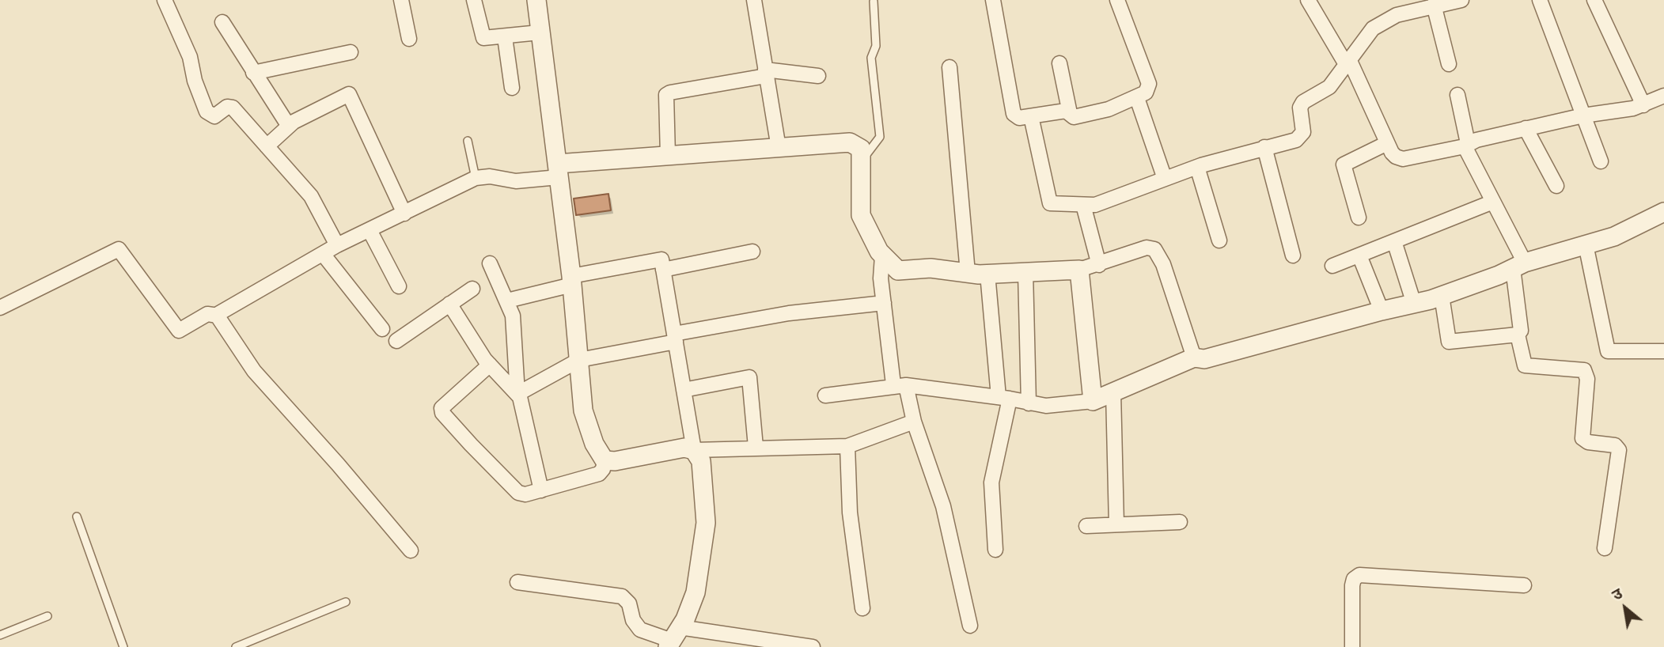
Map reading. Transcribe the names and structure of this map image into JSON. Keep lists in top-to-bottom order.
{
  "north": "top left"
}
